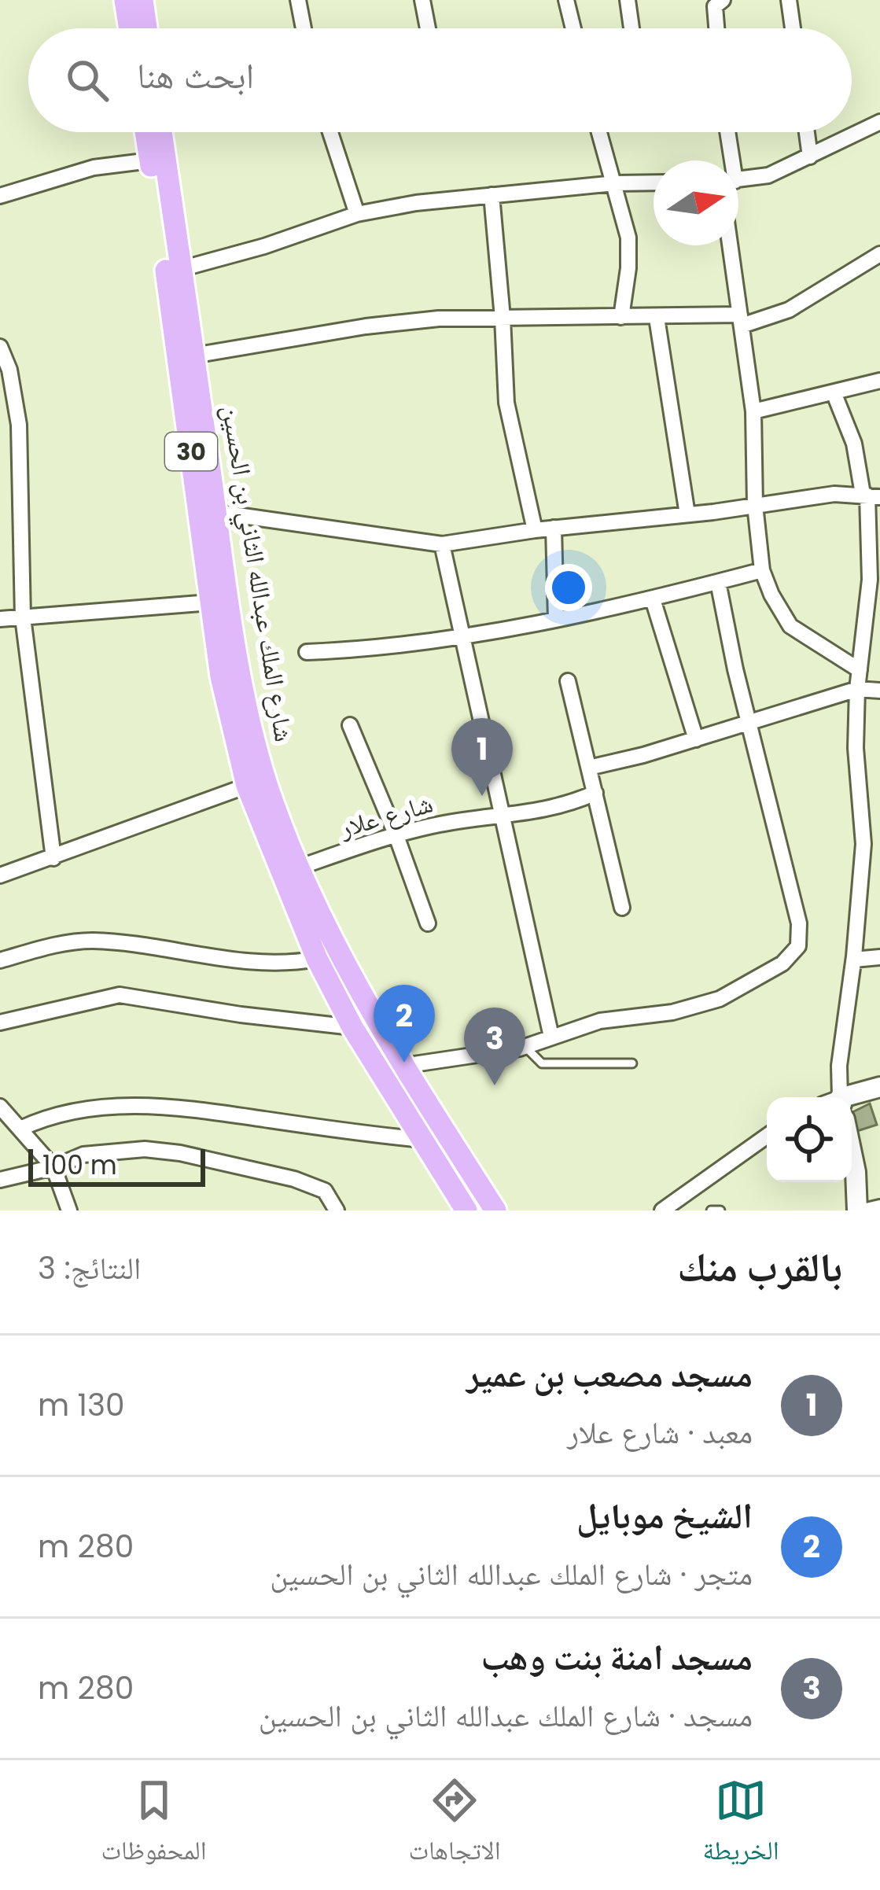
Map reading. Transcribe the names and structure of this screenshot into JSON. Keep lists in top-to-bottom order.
{
  "streets": {
    "main road": ["30", "شارع الملك عبدالله الثاني بن الحسين"],
    "street": ["شارع علار"]
  },
  "crossings": [
    ["شارع الملك عبدالله الثاني بن الحسين", "شارع علار"]
  ],
  "scale_bar": "100 m",
  "north": "right",
  "page": {
    "search": "ابحث هنا",
    "pins": ["1", "2", "3"],
    "scale": "100 m",
    "heading": ["بالقرب منك", "النتائج: 3"],
    "list": [
      {
        "mark": "1",
        "name": "مسجد مصعب بن عمير",
        "note": "معبد · شارع علار",
        "value": "130 m"
      },
      {
        "mark": "2",
        "name": "الشيخ موبايل",
        "note": "متجر · شارع الملك عبدالله الثاني بن الحسين",
        "value": "280 m"
      },
      {
        "mark": "3",
        "name": "مسجد امنة بنت وهب",
        "note": "مسجد · شارع الملك عبدالله الثاني بن الحسين",
        "value": "280 m"
      }
    ],
    "nav": ["الخريطة", "الاتجاهات", "المحفوظات"]
  }
}
